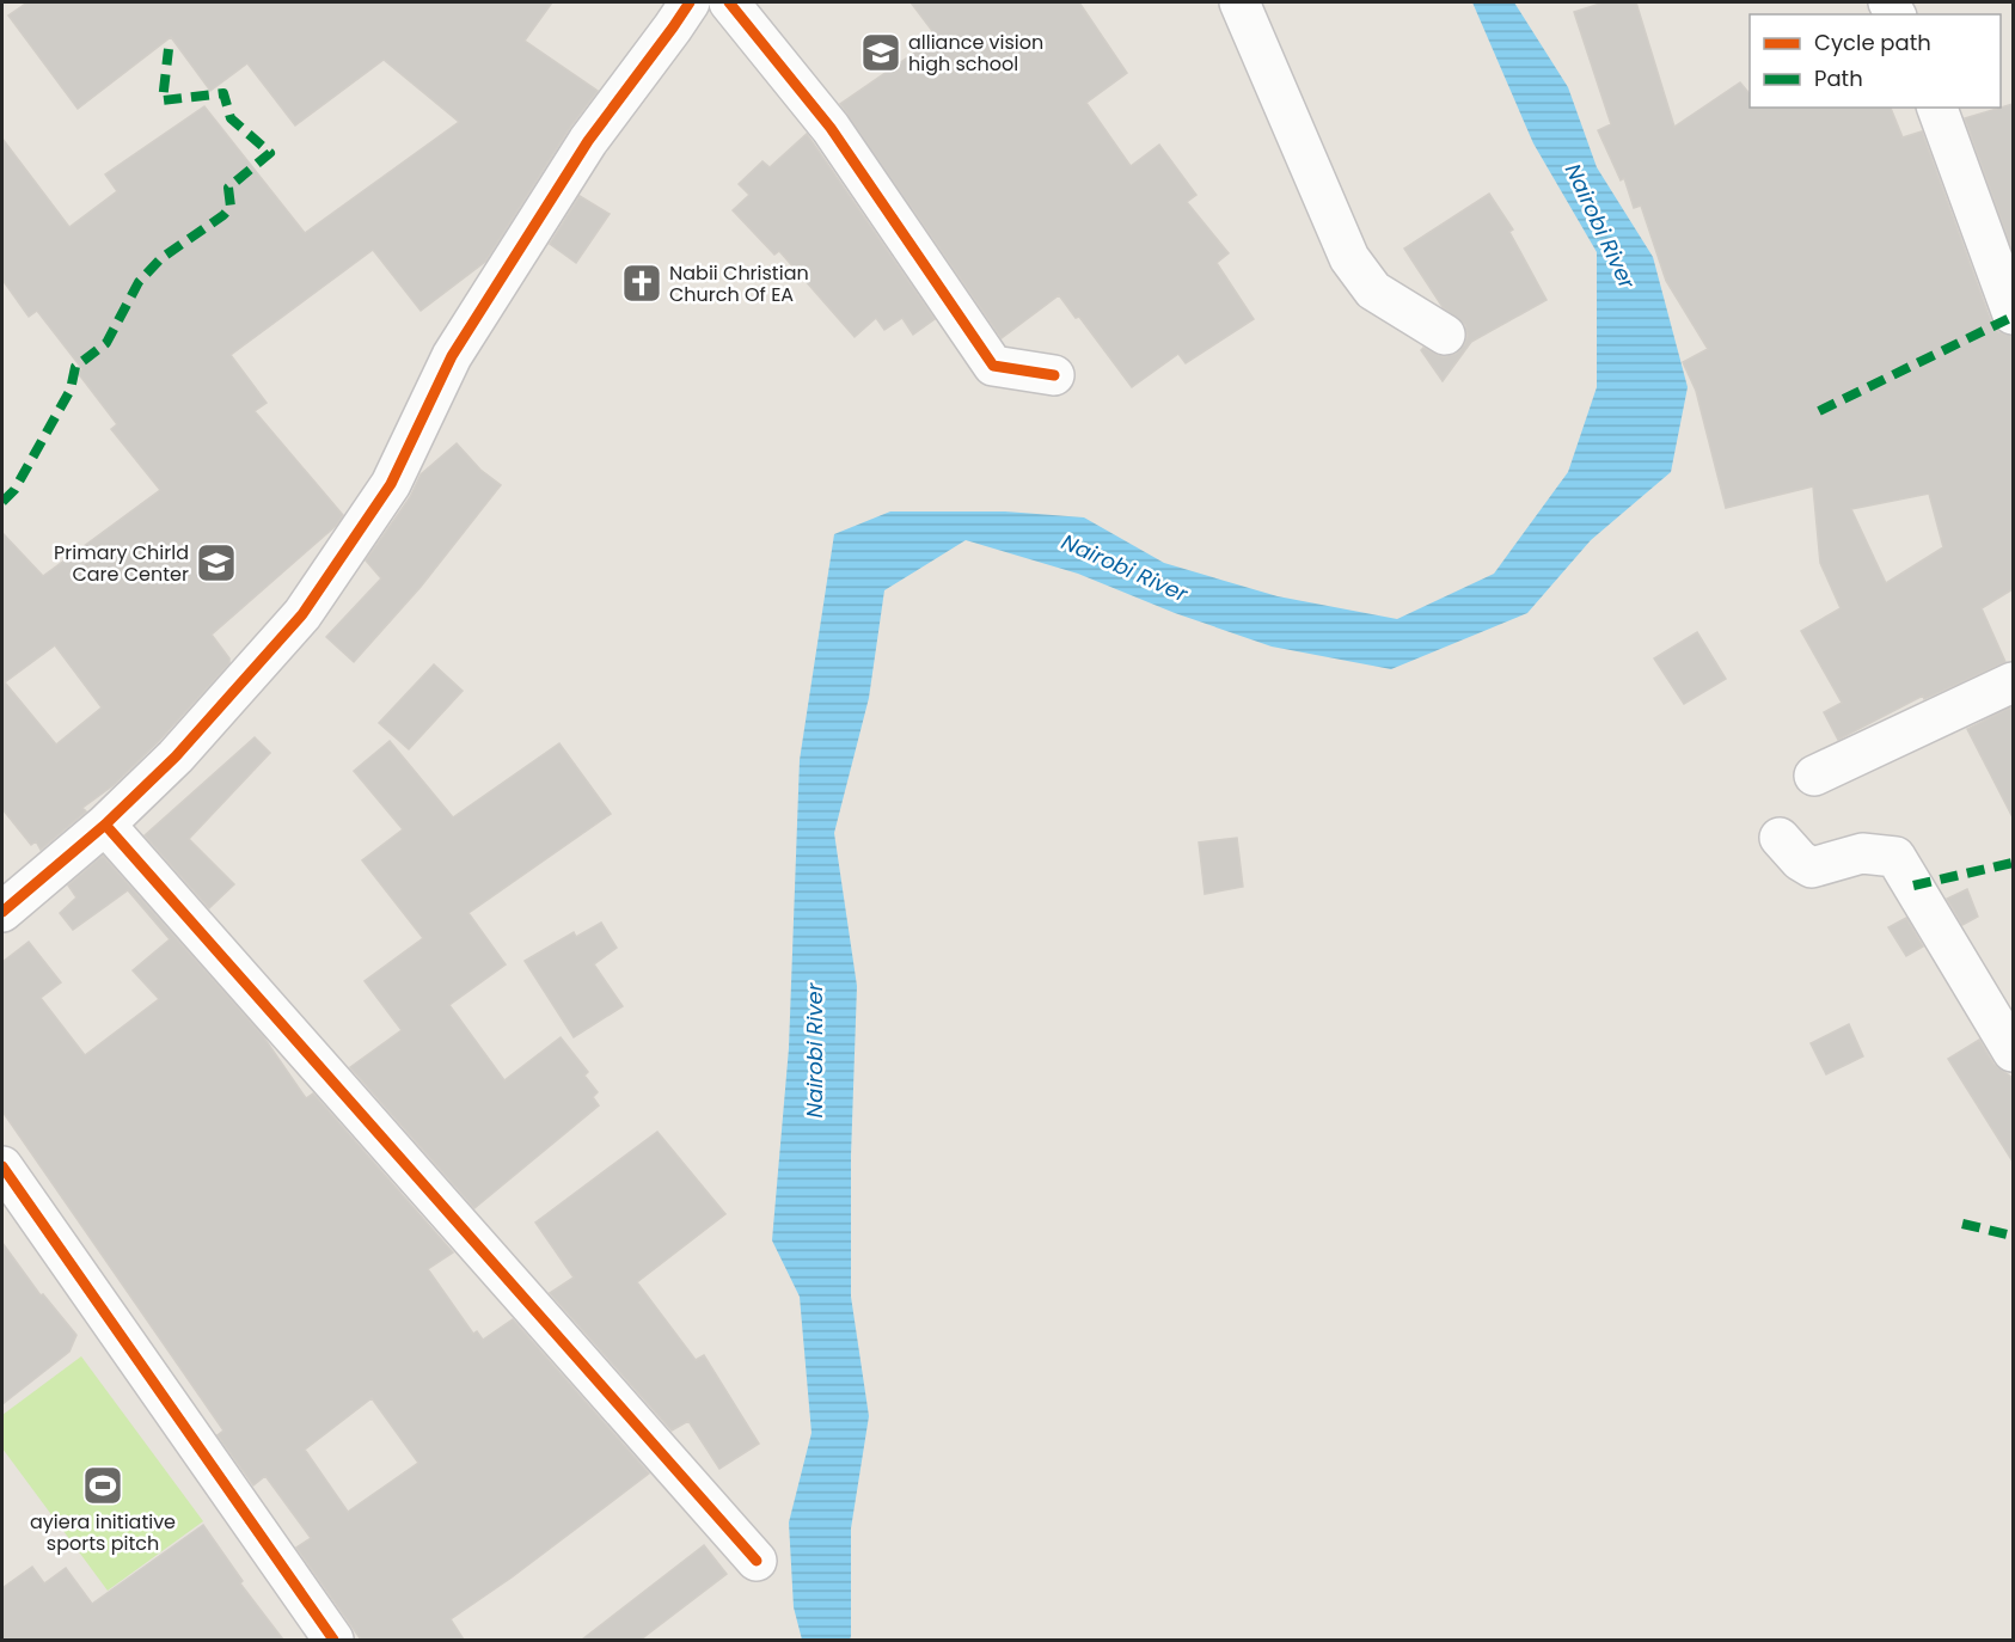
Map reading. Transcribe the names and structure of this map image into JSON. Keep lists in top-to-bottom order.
{
  "water": ["Nairobi River"],
  "places": {
    "school or university": ["alliance vision high school", "Primary Chirld Care Center"],
    "church": ["Nabii Christian Church Of EA"],
    "sports": ["ayiera initiative sports pitch"]
  },
  "legend": ["Cycle path", "Path"]
}
